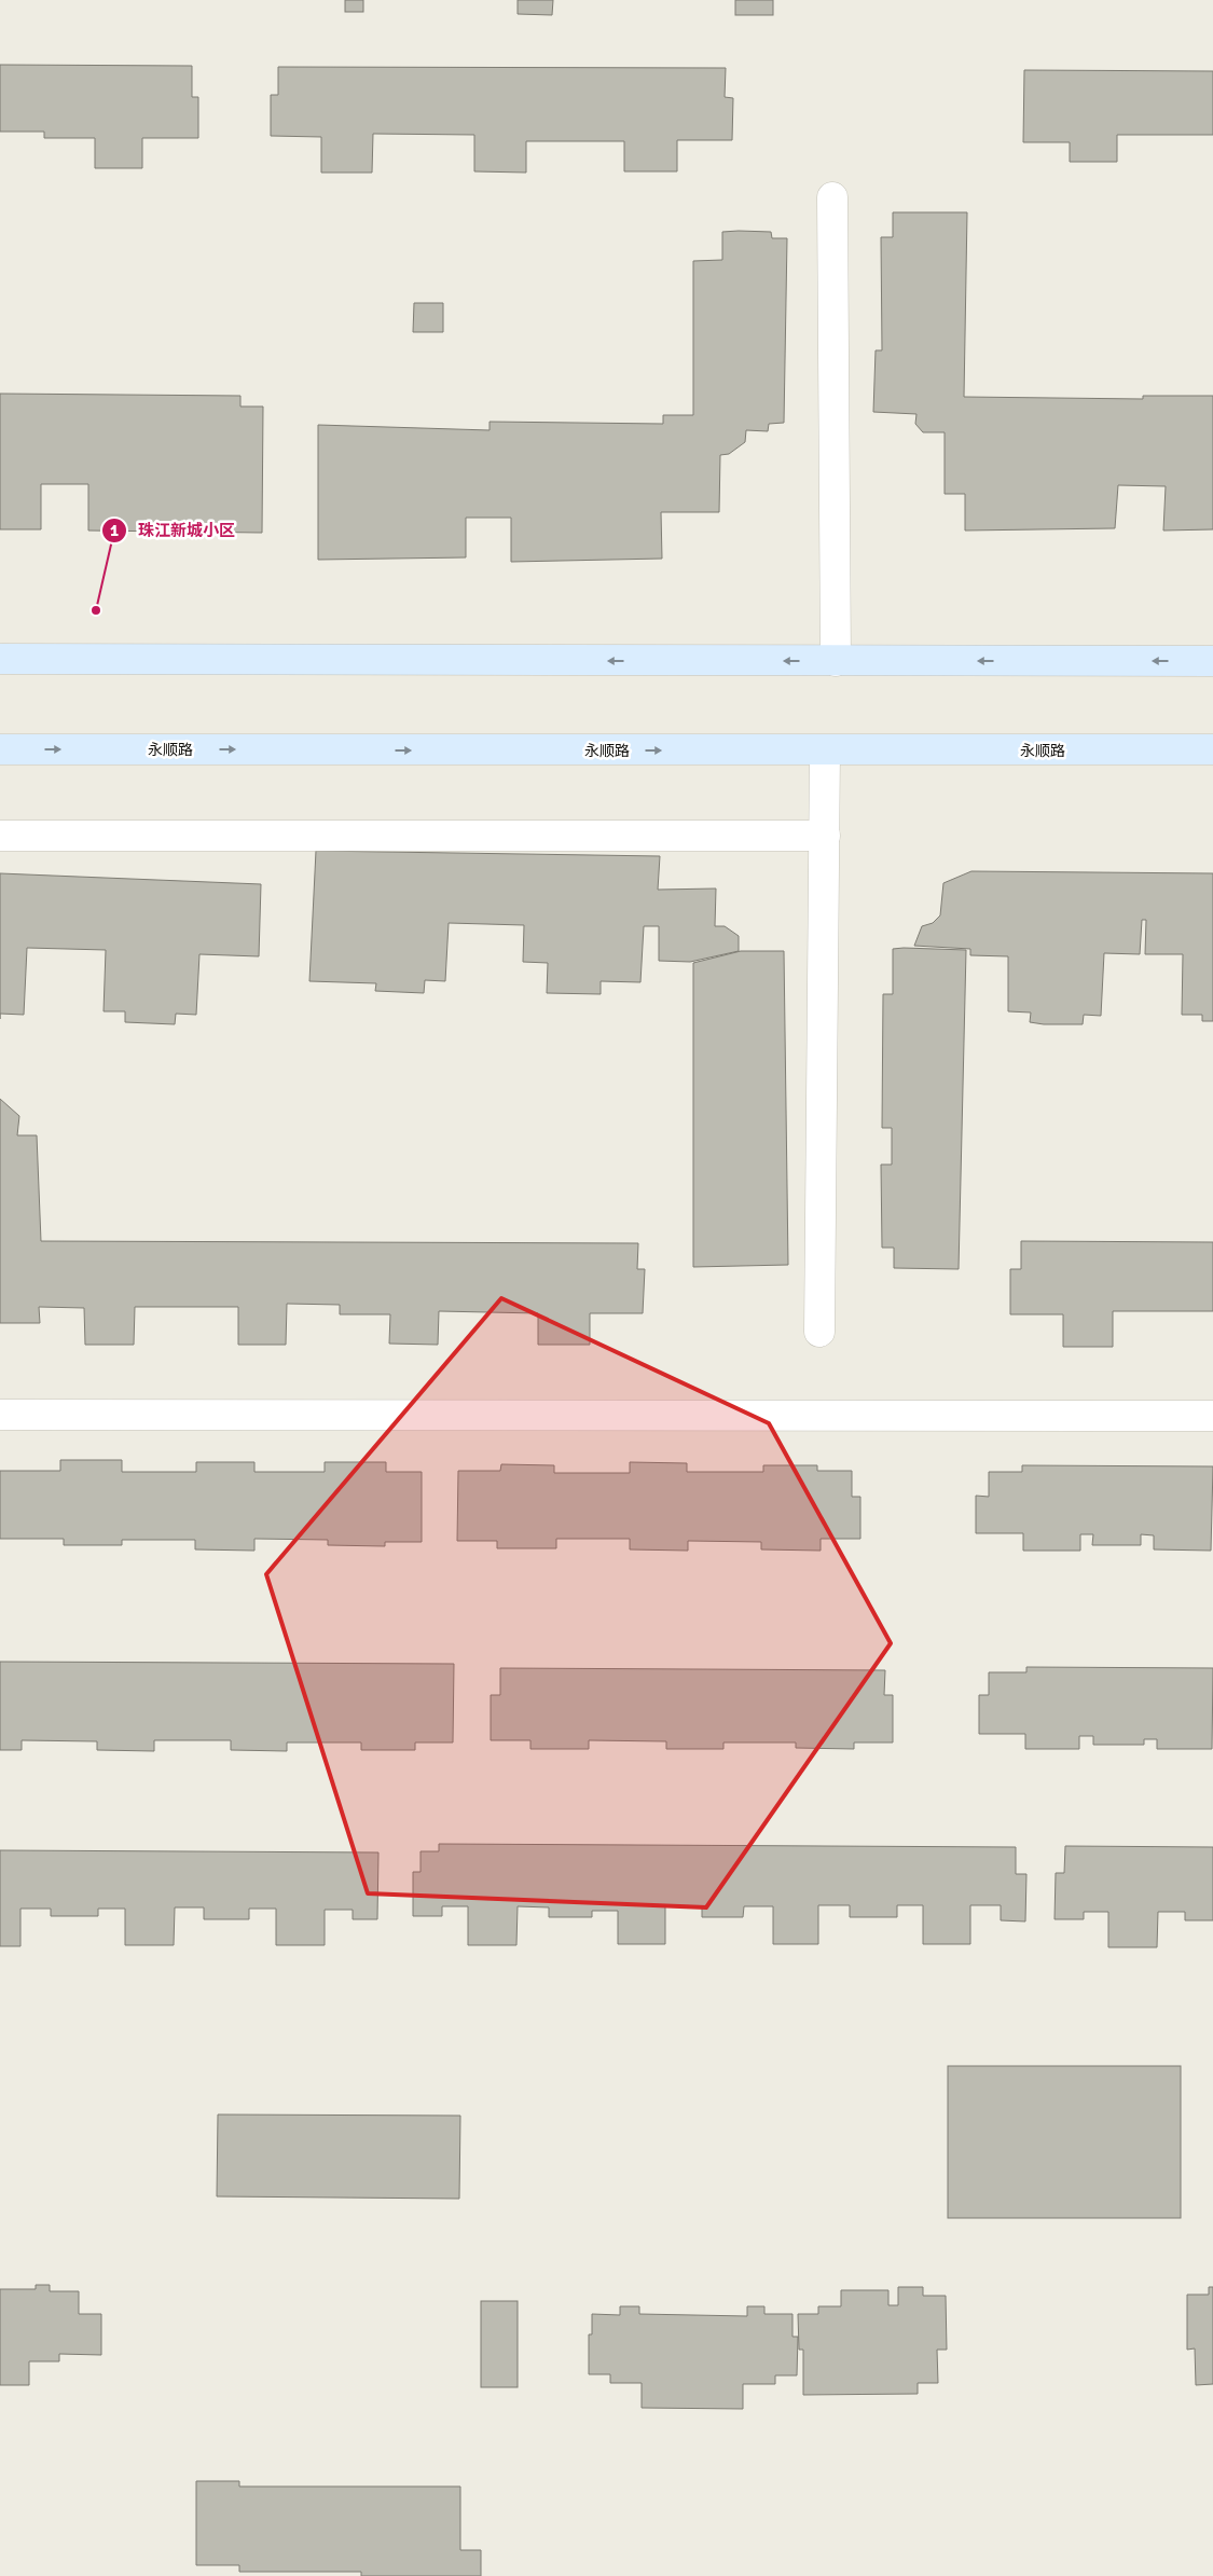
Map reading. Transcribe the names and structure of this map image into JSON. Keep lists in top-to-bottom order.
{
  "streets": {
    "main road": ["永顺路"]
  },
  "places": ["珠江新城小区"]
}
